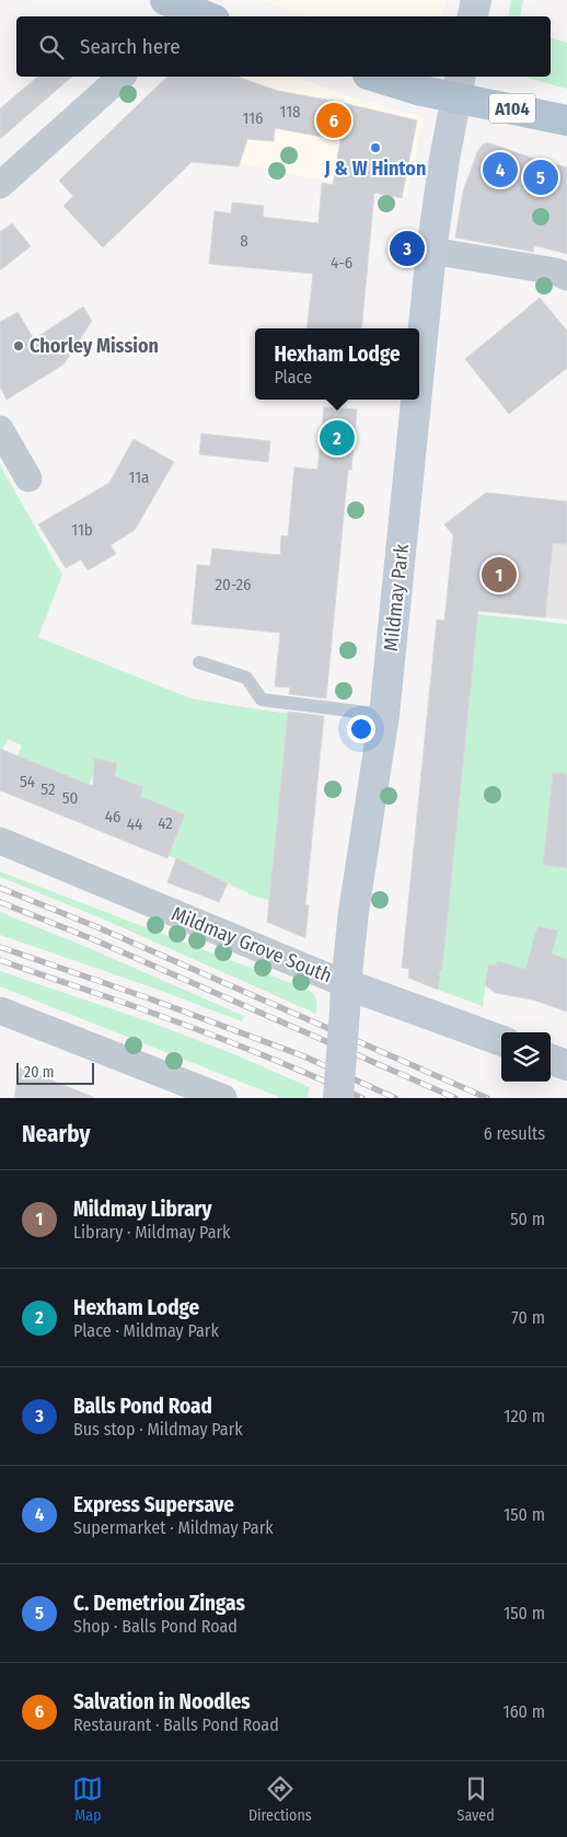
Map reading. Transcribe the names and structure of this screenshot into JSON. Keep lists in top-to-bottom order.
{
  "streets": {
    "main road": ["A104"],
    "street": ["Mildmay Park", "Mildmay Grove South"]
  },
  "crossings": [
    ["A104", "Mildmay Park"],
    ["Mildmay Park", "Mildmay Grove South"]
  ],
  "places": ["J & W Hinton", "Chorley Mission"],
  "house_numbers": [
    "118",
    "116",
    "8",
    "4-6",
    "11a",
    "11b",
    "20-26",
    "54",
    "52",
    "50",
    "46",
    "42",
    "44"
  ],
  "scale_bar": "20 m",
  "page": {
    "search": "Search here",
    "pins": [
      "6",
      "4",
      "5",
      "3",
      "2",
      "1"
    ],
    "popup": ["Hexham Lodge", "Place"],
    "scale": "20 m",
    "heading": ["Nearby", "6 results"],
    "list": [
      {
        "mark": "1",
        "name": "Mildmay Library",
        "note": "Library · Mildmay Park",
        "value": "50 m"
      },
      {
        "mark": "2",
        "name": "Hexham Lodge",
        "note": "Place · Mildmay Park",
        "value": "70 m"
      },
      {
        "mark": "3",
        "name": "Balls Pond Road",
        "note": "Bus stop · Mildmay Park",
        "value": "120 m"
      },
      {
        "mark": "4",
        "name": "Express Supersave",
        "note": "Supermarket · Mildmay Park",
        "value": "150 m"
      },
      {
        "mark": "5",
        "name": "C. Demetriou Zingas",
        "note": "Shop · Balls Pond Road",
        "value": "150 m"
      },
      {
        "mark": "6",
        "name": "Salvation in Noodles",
        "note": "Restaurant · Balls Pond Road",
        "value": "160 m"
      }
    ],
    "nav": ["Map", "Directions", "Saved"]
  }
}
